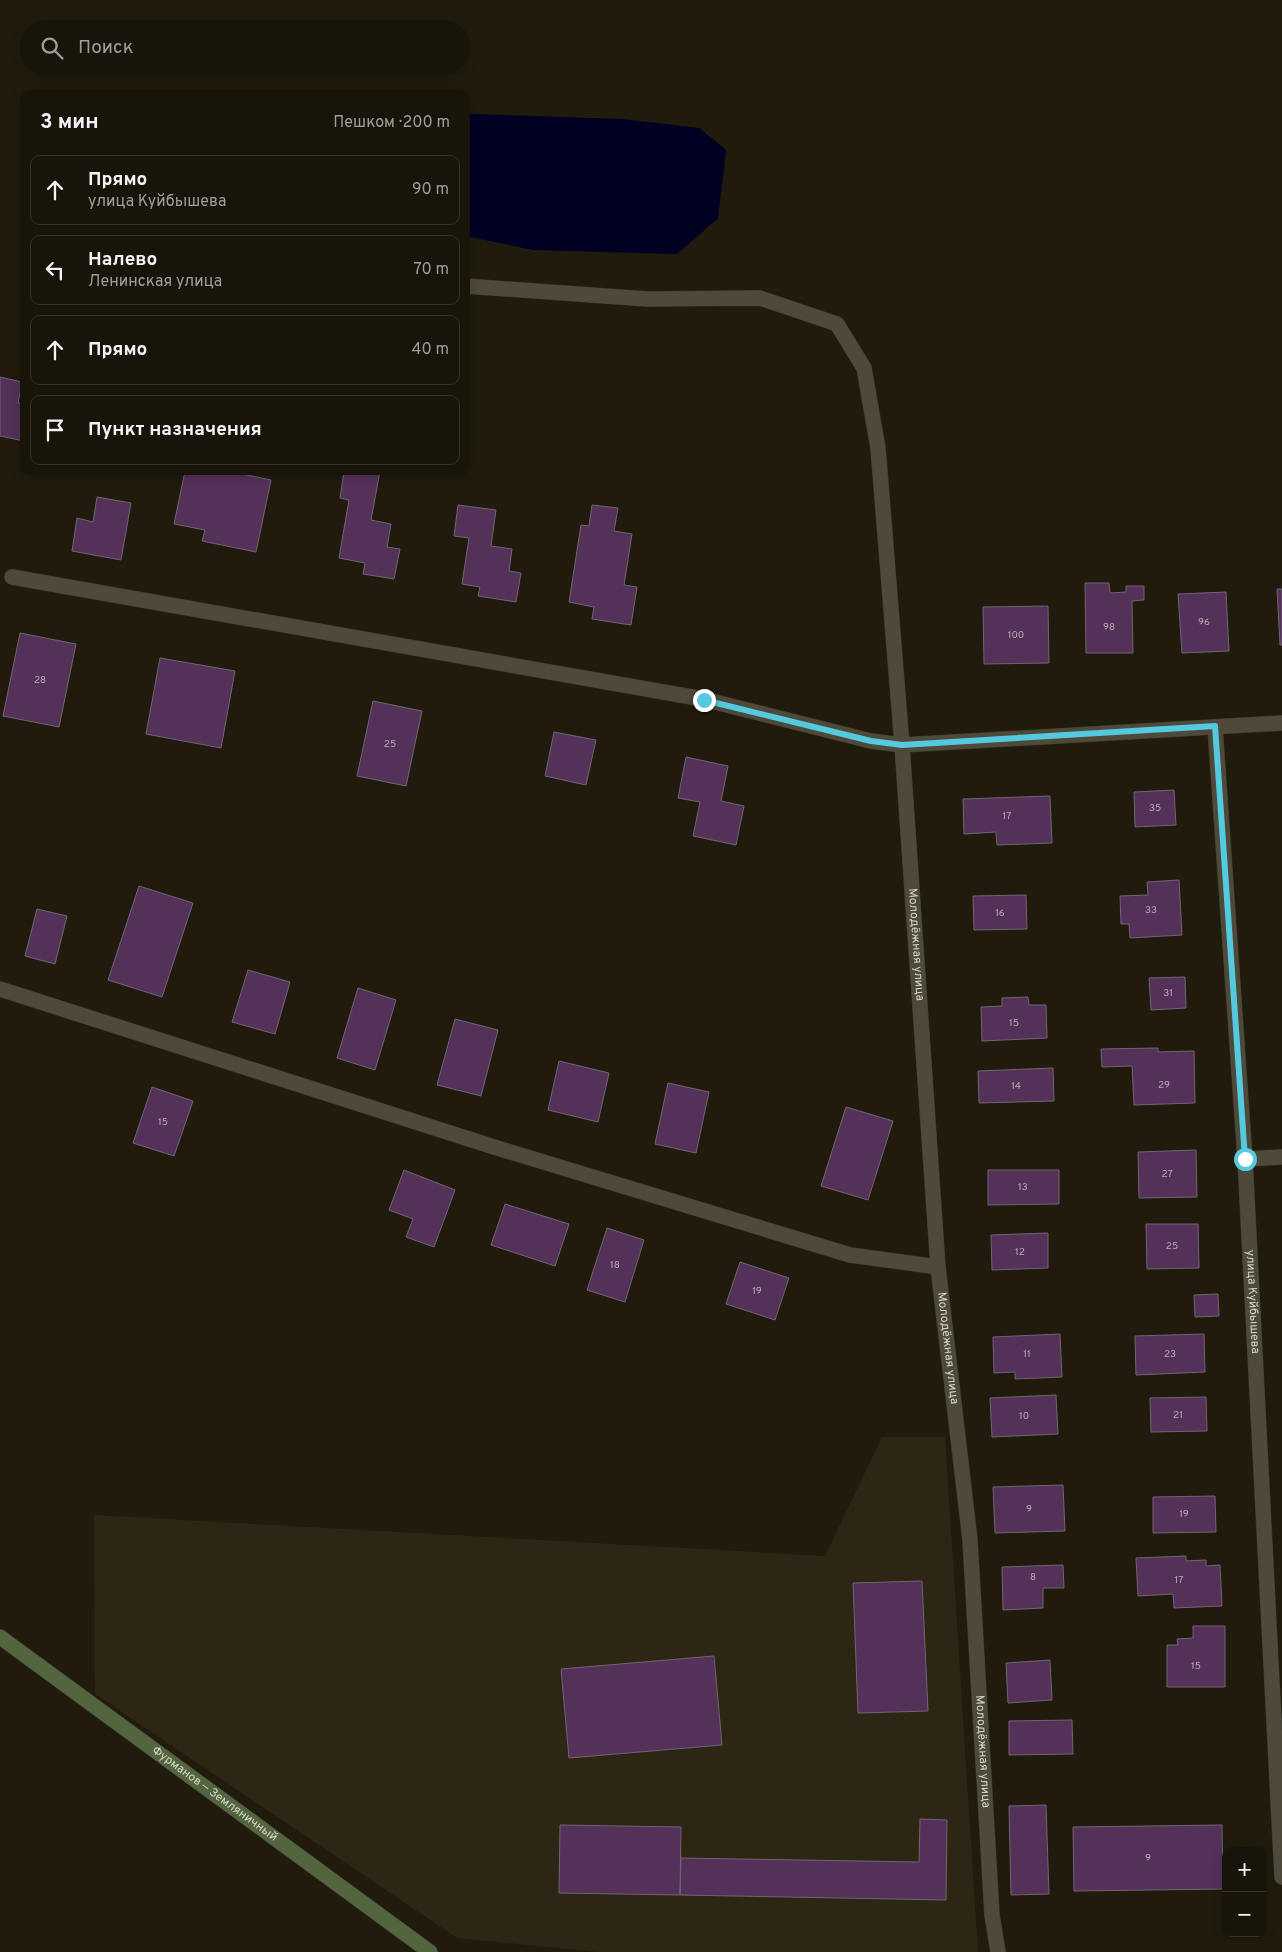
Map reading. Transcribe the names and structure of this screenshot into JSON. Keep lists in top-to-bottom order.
{
  "streets": {
    "street": ["Молодёжная улица", "улица Куйбышева", "Фурманов — Земляничный"]
  },
  "house_numbers": [
    "96",
    "98",
    "100",
    "28",
    "25",
    "35",
    "17",
    "33",
    "16",
    "31",
    "15",
    "29",
    "14",
    "15",
    "27",
    "13",
    "25",
    "12",
    "18",
    "19",
    "11",
    "23",
    "21",
    "10",
    "9",
    "19",
    "8",
    "17",
    "15",
    "9"
  ],
  "page": {
    "search": "Поиск",
    "heading": ["3 мин", "Пешком · 200 m"],
    "list": [
      ["Прямо", "улица Куйбышева", "90 m"],
      ["Налево", "Ленинская улица", "70 m"],
      ["Прямо", "40 m"],
      "Пункт назначения"
    ],
    "map_buttons": ["+", "−"]
  }
}
